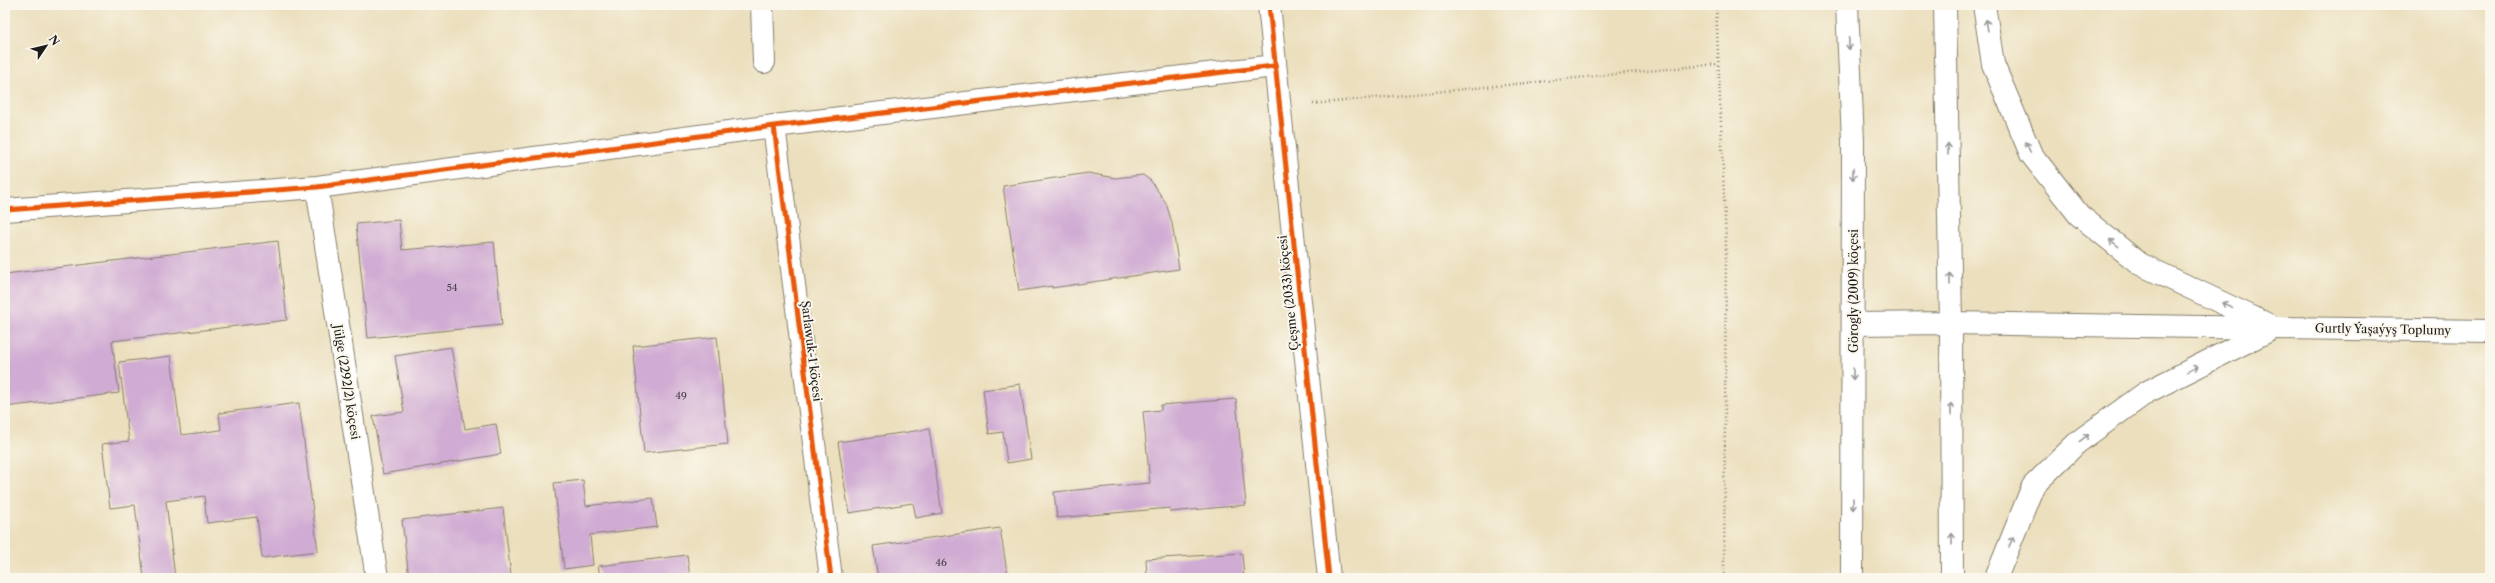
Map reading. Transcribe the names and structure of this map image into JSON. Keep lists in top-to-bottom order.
{
  "streets": {
    "street": [
      "Görogly (2009) köçesi",
      "Çeşme (2033) köçesi",
      "Gurtly Ýaşaýyş Toplumy",
      "Şarlawuk-1 köçesi",
      "Jülge (2292/2) köçesi"
    ]
  },
  "crossings": [
    ["Görogly (2009) köçesi", "Gurtly Ýaşaýyş Toplumy"]
  ],
  "house_numbers": ["54", "49", "46"],
  "north": "top right"
}
